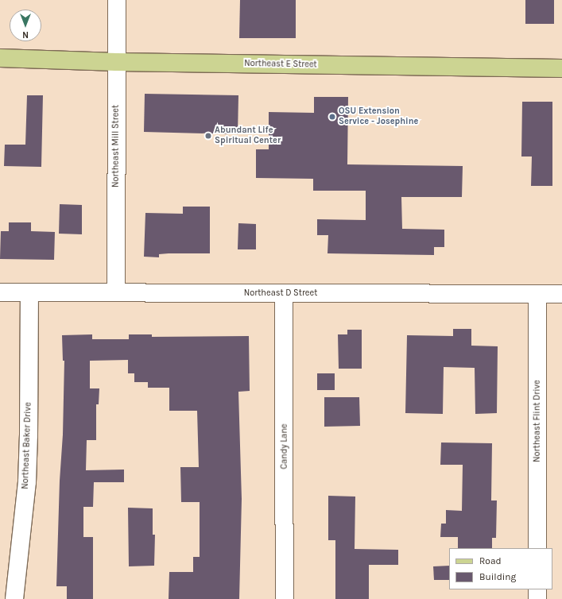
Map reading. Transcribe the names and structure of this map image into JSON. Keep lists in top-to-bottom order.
{
  "streets": {
    "main road": ["Northeast E Street"],
    "street": [
      "Northeast Mill Street",
      "Northeast D Street",
      "Northeast Flint Drive",
      "Northeast Baker Drive",
      "Candy Lane"
    ]
  },
  "crossings": [
    ["Northeast E Street", "Northeast Mill Street"],
    ["Northeast Mill Street", "Northeast D Street"],
    ["Northeast D Street", "Northeast Flint Drive"],
    ["Northeast D Street", "Northeast Baker Drive"],
    ["Northeast D Street", "Candy Lane"]
  ],
  "places": ["OSU Extension Service - Josephine", "Abundant Life Spiritual Center"],
  "legend": ["Road", "Building"],
  "north": "bottom"
}
